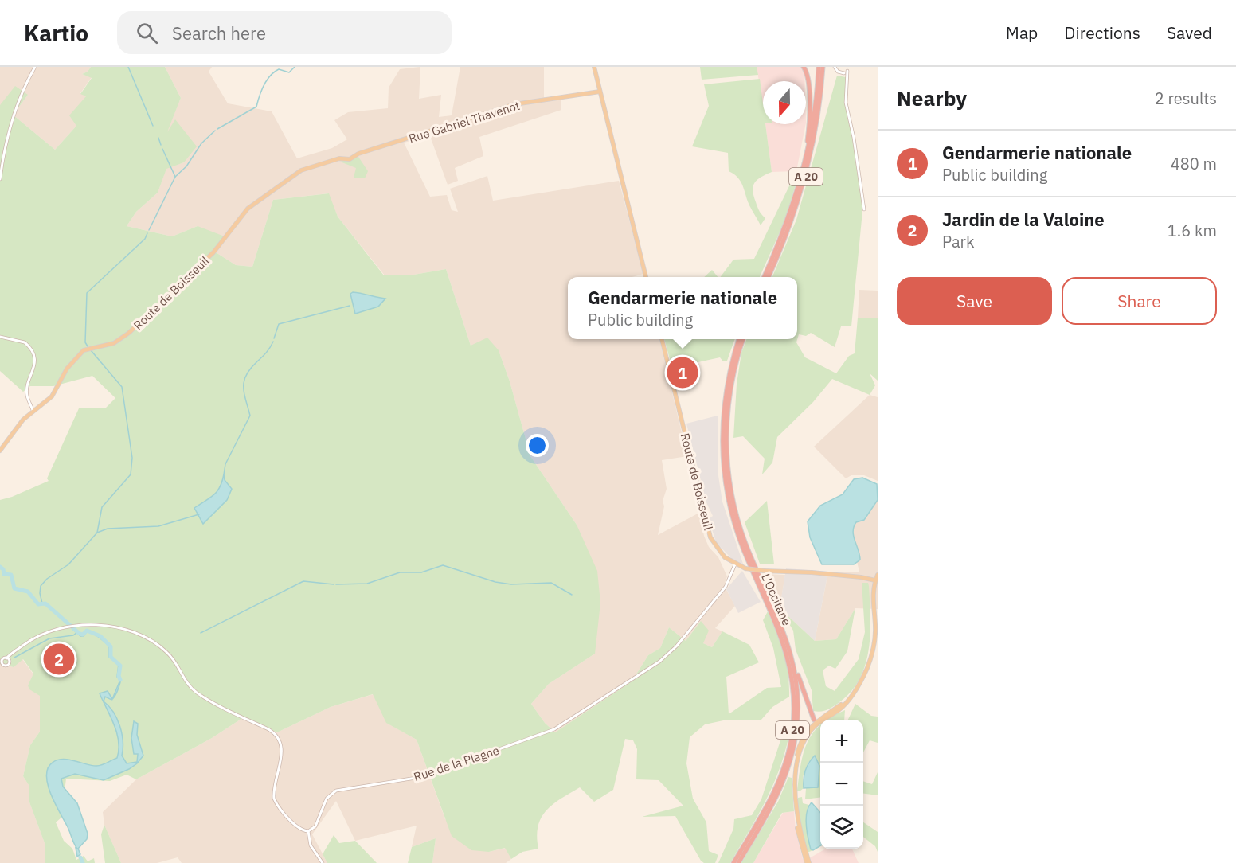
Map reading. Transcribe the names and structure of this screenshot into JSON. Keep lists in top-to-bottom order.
{
  "streets": {
    "highway": ["A 20", "L'Occitane"],
    "main road": ["Rue Gabriel Thavenot", "Route de Boisseuil"],
    "street": ["Rue de la Plagne"]
  },
  "crossings": [
    ["Rue Gabriel Thavenot", "Route de Boisseuil"],
    ["Route de Boisseuil", "Rue de la Plagne"]
  ],
  "north": "bottom",
  "page": {
    "header": "Kartio",
    "search": "Search here",
    "nav": ["Map", "Directions", "Saved"],
    "heading": ["Nearby", "2 results"],
    "list": [
      {
        "mark": "1",
        "name": "Gendarmerie nationale",
        "note": "Public building",
        "value": "480 m"
      },
      {
        "mark": "2",
        "name": "Jardin de la Valoine",
        "note": "Park",
        "value": "1.6 km"
      }
    ],
    "buttons": ["Save", "Share"],
    "popup": ["Gendarmerie nationale", "Public building"],
    "pins": ["1", "2"],
    "map_buttons": ["+", "−"]
  }
}
